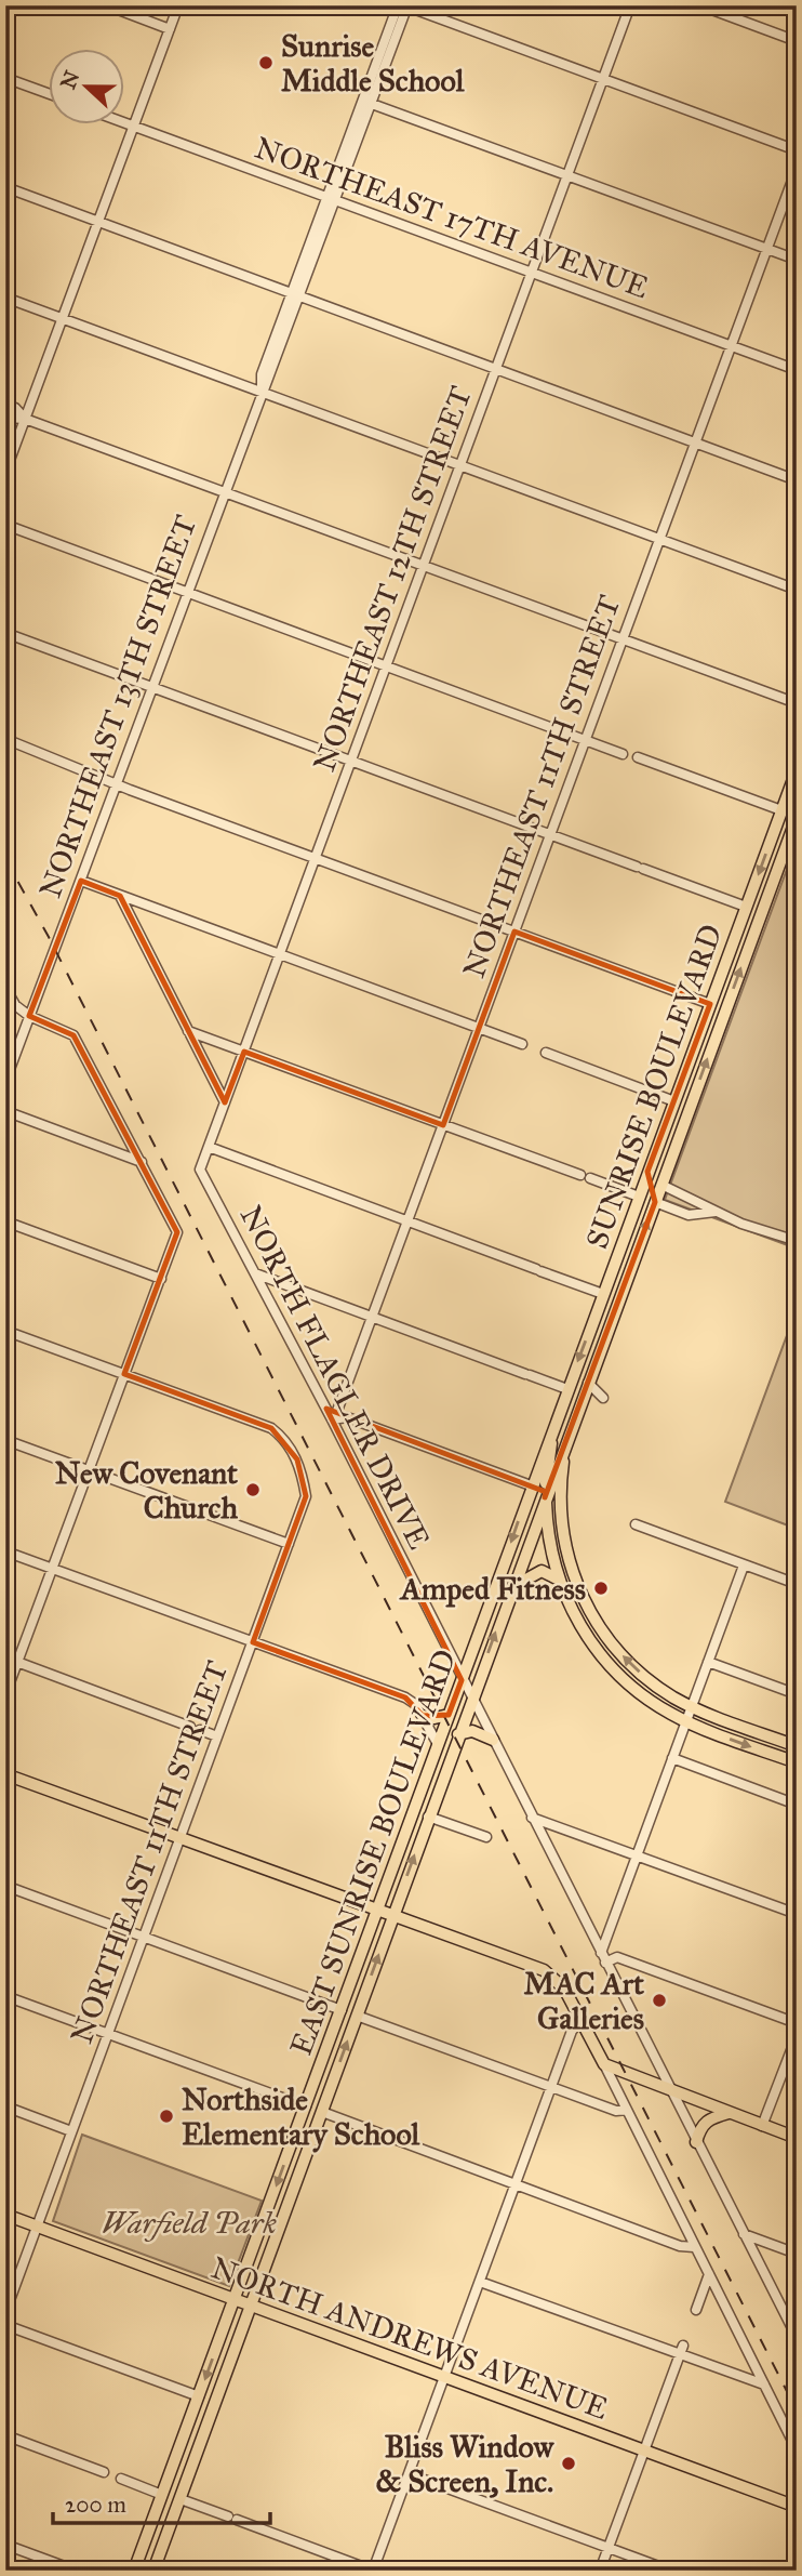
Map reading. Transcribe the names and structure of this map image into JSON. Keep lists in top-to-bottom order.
{
  "streets": {
    "main road": ["SUNRISE BOULEVARD", "EAST SUNRISE BOULEVARD", "NORTH ANDREWS AVENUE"],
    "street": [
      "NORTHEAST 17TH AVENUE",
      "NORTHEAST 12TH STREET",
      "NORTHEAST 13TH STREET",
      "NORTHEAST 11TH STREET",
      "NORTH FLAGLER DRIVE"
    ]
  },
  "crossings": [
    ["NORTHEAST 17TH AVENUE", "NORTHEAST 12TH STREET"],
    ["NORTHEAST 17TH AVENUE", "NORTHEAST 13TH STREET"],
    ["NORTHEAST 17TH AVENUE", "NORTHEAST 11TH STREET"],
    ["NORTHEAST 12TH STREET", "NORTH FLAGLER DRIVE"],
    ["NORTHEAST 11TH STREET", "NORTH FLAGLER DRIVE"],
    ["NORTHEAST 11TH STREET", "NORTH ANDREWS AVENUE"],
    ["SUNRISE BOULEVARD", "EAST SUNRISE BOULEVARD"],
    ["NORTH FLAGLER DRIVE", "EAST SUNRISE BOULEVARD"],
    ["EAST SUNRISE BOULEVARD", "NORTH ANDREWS AVENUE"]
  ],
  "parks": ["Warfield Park"],
  "places": [
    "Sunrise Middle School",
    "New Covenant Church",
    "Amped Fitness",
    "MAC Art Galleries",
    "Northside Elementary School",
    "Bliss Window & Screen, Inc."
  ],
  "scale_bar": "200 m",
  "north": "left"
}
